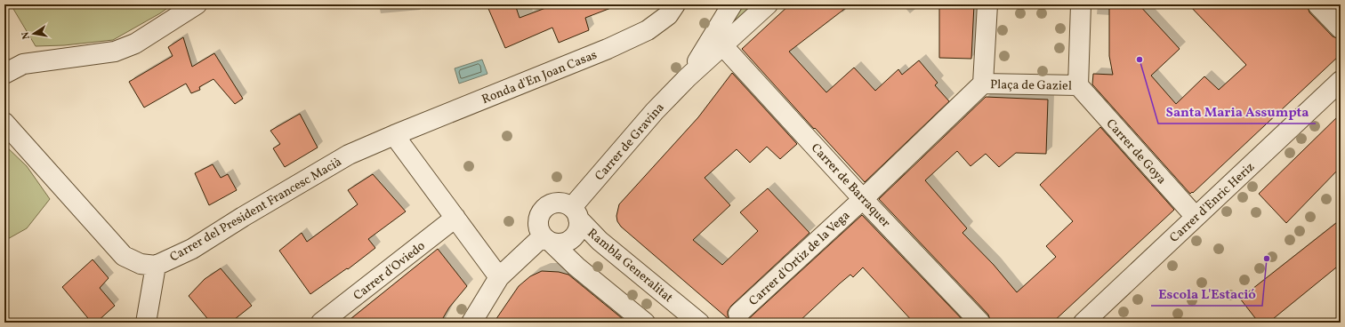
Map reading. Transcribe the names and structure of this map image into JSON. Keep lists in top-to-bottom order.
{
  "streets": {
    "street": [
      "Ronda d'En Joan Casas",
      "Plaça de Gaziel",
      "Carrer de Gravina",
      "Carrer de Goya",
      "Carrer de Barraquer",
      "Carrer d'Enric Heriz",
      "Carrer del President Francesc Macià",
      "Carrer d'Ortiz de la Vega",
      "Rambla Generalitat",
      "Carrer d'Oviedo"
    ]
  },
  "crossings": [
    ["Ronda d'En Joan Casas", "Carrer del President Francesc Macià"],
    ["Plaça de Gaziel", "Carrer de Goya"],
    ["Plaça de Gaziel", "Carrer d'Ortiz de la Vega"],
    ["Carrer de Gravina", "Rambla Generalitat"],
    ["Carrer de Goya", "Carrer d'Enric Heriz"],
    ["Carrer de Barraquer", "Carrer d'Ortiz de la Vega"]
  ],
  "places": ["Santa Maria Assumpta", "Escola L'Estació"],
  "north": "left"
}
